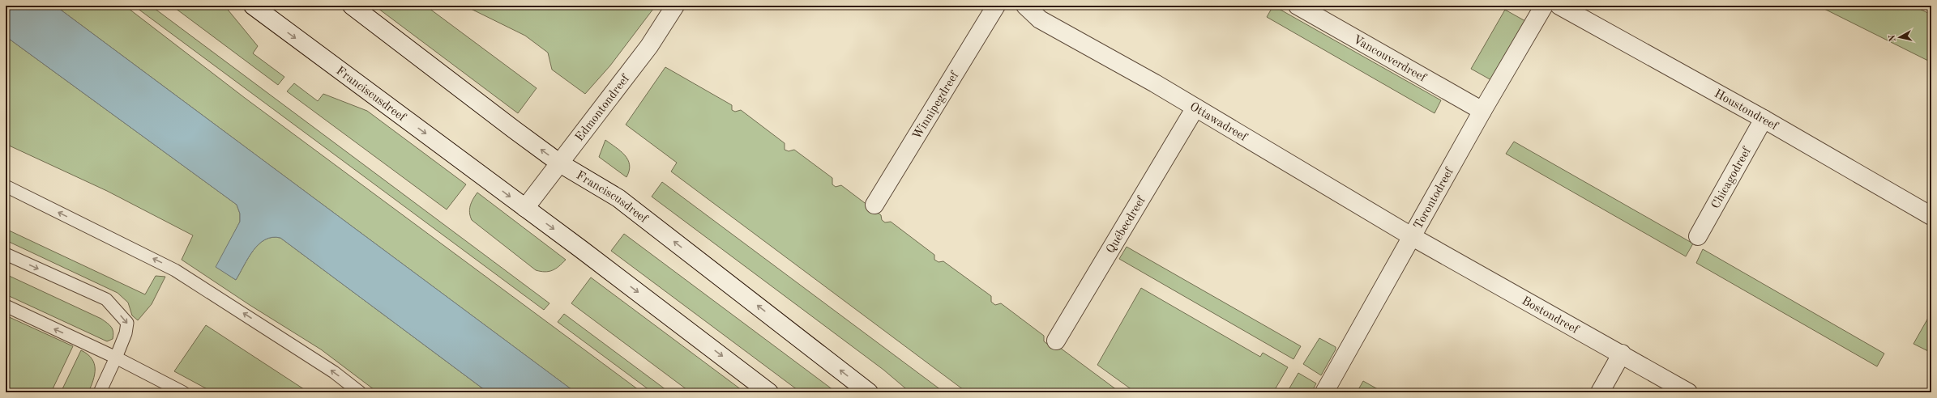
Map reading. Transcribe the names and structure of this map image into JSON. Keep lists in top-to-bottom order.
{
  "streets": {
    "street": [
      "Vancouverdreef",
      "Franciscusdreef",
      "Winnipegdreef",
      "Edmontondreef",
      "Houstondreef",
      "Ottawadreef",
      "Chicagodreef",
      "Torontodreef",
      "Québecdreef",
      "Bostondreef"
    ]
  },
  "crossings": [
    ["Vancouverdreef", "Torontodreef"],
    ["Franciscusdreef", "Edmontondreef"],
    ["Houstondreef", "Chicagodreef"],
    ["Ottawadreef", "Torontodreef"],
    ["Ottawadreef", "Québecdreef"],
    ["Ottawadreef", "Bostondreef"],
    ["Torontodreef", "Bostondreef"]
  ],
  "north": "left"
}
